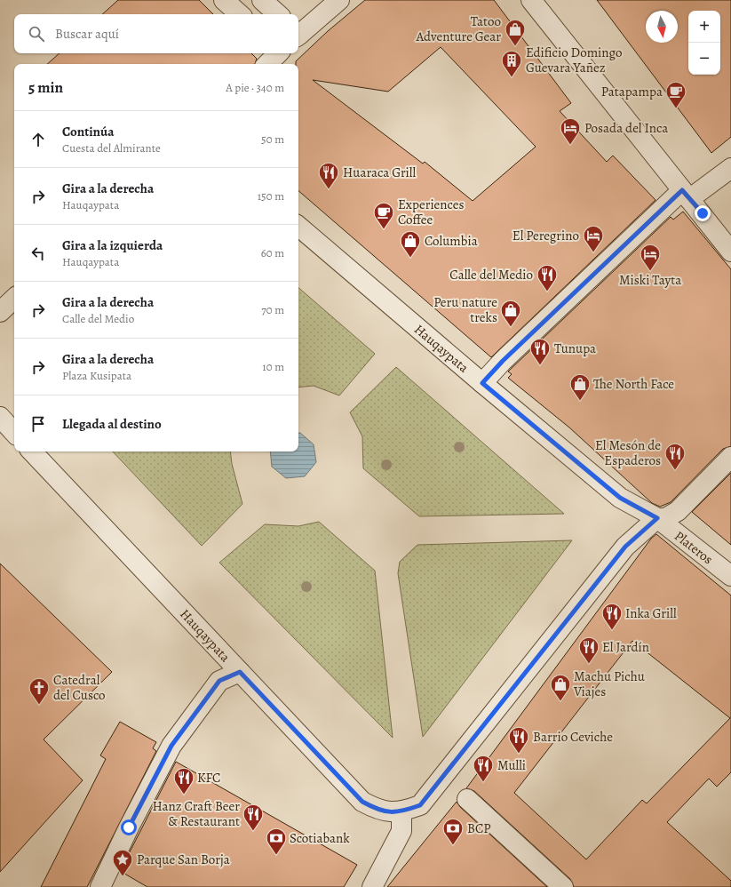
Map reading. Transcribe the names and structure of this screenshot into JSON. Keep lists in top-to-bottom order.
{
  "streets": {
    "street": ["Hauqaypata", "Plateros"]
  },
  "crossings": [
    ["Hauqaypata", "Plateros"]
  ],
  "places": {
    "shop": [
      "Tatoo Adventure Gear",
      "Columbia",
      "Peru nature treks",
      "The North Face",
      "Machu Pichu Viajes"
    ],
    "building": ["Edificio Domingo Guevara Yañez"],
    "cafe": ["Patapampa", "Experiences Coffee"],
    "hotel": ["Posada del Inca", "El Peregrino", "Miski Tayta"],
    "restaurant": [
      "Huaraca Grill",
      "Calle del Medio",
      "Tunupa",
      "El Mesón de Espaderos",
      "Inka Grill",
      "El Jardín",
      "Barrio Ceviche",
      "Mulli",
      "KFC",
      "Hanz Craft Beer & Restaurant"
    ],
    "church": ["Catedral del Cusco"],
    "bank": ["BCP", "Scotiabank"],
    "place": ["Parque San Borja"]
  },
  "north": "bottom",
  "page": {
    "map_buttons": ["+", "−"],
    "search": "Buscar aquí",
    "heading": ["5 min", "A pie · 340 m"],
    "list": [
      ["Continúa", "Cuesta del Almirante", "50 m"],
      ["Gira a la derecha", "Hauqaypata", "150 m"],
      ["Gira a la izquierda", "Hauqaypata", "60 m"],
      ["Gira a la derecha", "Calle del Medio", "70 m"],
      ["Gira a la derecha", "Plaza Kusipata", "10 m"],
      "Llegada al destino"
    ]
  }
}
